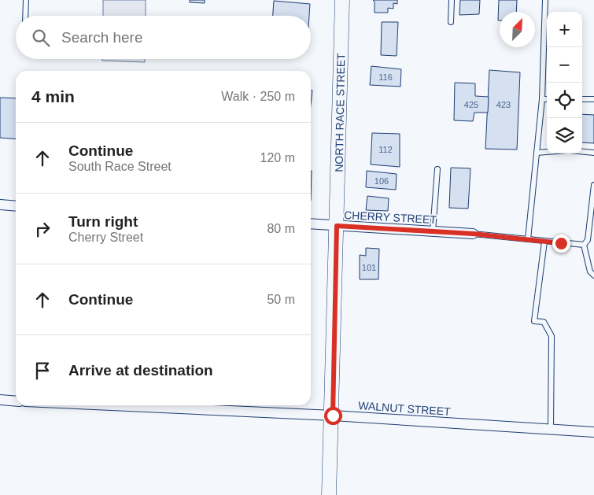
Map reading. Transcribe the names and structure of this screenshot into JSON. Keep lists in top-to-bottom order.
{
  "streets": {
    "street": ["NORTH RACE STREET", "CHERRY STREET", "WALNUT STREET"]
  },
  "crossings": [
    ["NORTH RACE STREET", "CHERRY STREET"],
    ["NORTH RACE STREET", "WALNUT STREET"]
  ],
  "house_numbers": [
    "116",
    "425",
    "423",
    "112",
    "106",
    "101"
  ],
  "north": "top right",
  "page": {
    "map_buttons": ["+", "−"],
    "search": "Search here",
    "heading": ["4 min", "Walk · 250 m"],
    "list": [
      ["Continue", "South Race Street", "120 m"],
      ["Turn right", "Cherry Street", "80 m"],
      ["Continue", "50 m"],
      "Arrive at destination"
    ]
  }
}
